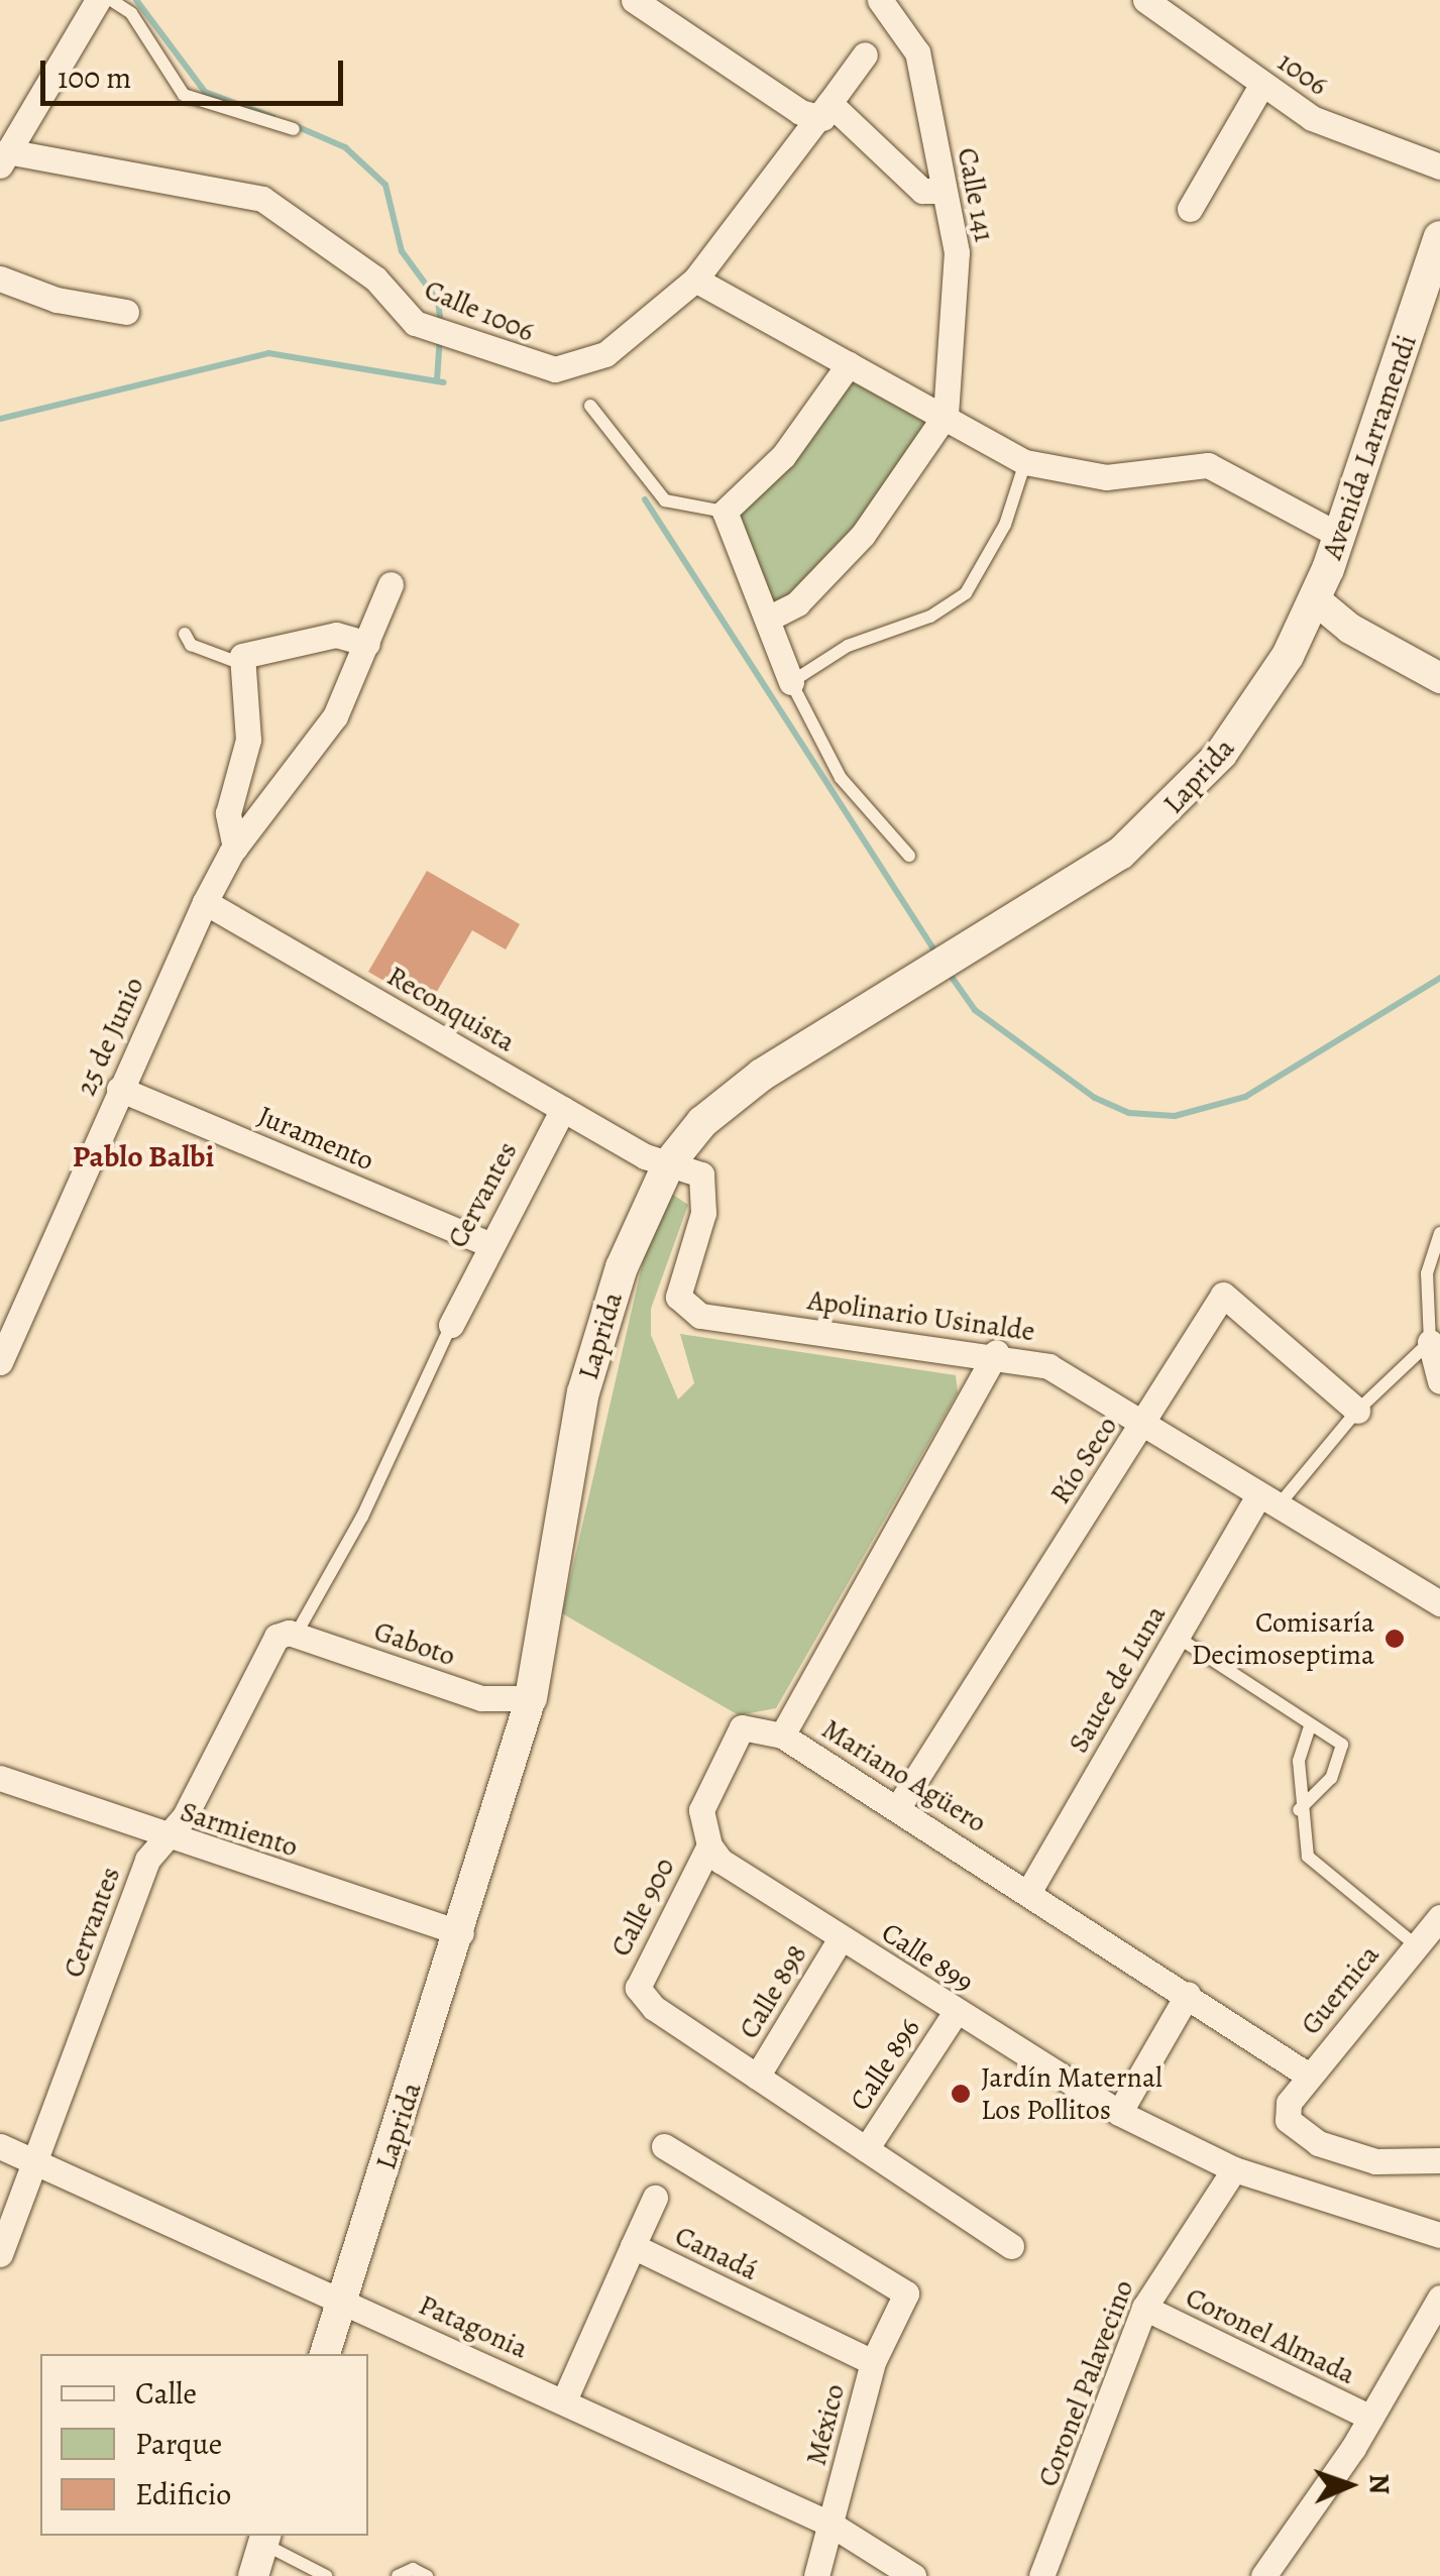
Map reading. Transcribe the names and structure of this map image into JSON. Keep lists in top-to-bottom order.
{
  "streets": {
    "main road": ["Avenida Larramendi", "Laprida"],
    "street": [
      "1006",
      "Calle 141",
      "Calle 1006",
      "Reconquista",
      "25 de Junio",
      "Juramento",
      "Cervantes",
      "Apolinario Usinalde",
      "Río Seco",
      "Gaboto",
      "Sauce de Luna",
      "Mariano Agüero",
      "Sarmiento",
      "Calle 900",
      "Calle 899",
      "Guernica",
      "Calle 898",
      "Calle 896",
      "Canadá",
      "Patagonia",
      "Coronel Almada",
      "Coronel Palavecino",
      "México"
    ]
  },
  "crossings": [
    ["Avenida Larramendi", "Laprida"],
    ["Laprida", "Reconquista"],
    ["Laprida", "Apolinario Usinalde"],
    ["Laprida", "Gaboto"],
    ["Laprida", "Sarmiento"],
    ["Laprida", "Patagonia"],
    ["Reconquista", "25 de Junio"],
    ["Reconquista", "Cervantes"],
    ["Reconquista", "Apolinario Usinalde"],
    ["25 de Junio", "Juramento"],
    ["Juramento", "Cervantes"],
    ["Cervantes", "Gaboto"],
    ["Cervantes", "Sarmiento"],
    ["Cervantes", "Patagonia"],
    ["Apolinario Usinalde", "Río Seco"],
    ["Apolinario Usinalde", "Sauce de Luna"],
    ["Apolinario Usinalde", "Mariano Agüero"],
    ["Río Seco", "Mariano Agüero"],
    ["Sauce de Luna", "Mariano Agüero"],
    ["Mariano Agüero", "Calle 900"],
    ["Mariano Agüero", "Guernica"],
    ["Calle 900", "Calle 899"],
    ["Calle 900", "Calle 898"],
    ["Calle 899", "Calle 898"],
    ["Calle 899", "Calle 896"],
    ["Calle 899", "Coronel Palavecino"],
    ["Canadá", "Patagonia"],
    ["Canadá", "México"],
    ["Patagonia", "México"],
    ["Coronel Almada", "Coronel Palavecino"]
  ],
  "districts": ["Pablo Balbi"],
  "places": ["Comisaría Decimoseptima", "Jardín Maternal Los Pollitos"],
  "legend": ["Calle", "Parque", "Edificio"],
  "scale_bar": "100 m",
  "north": "right"
}
